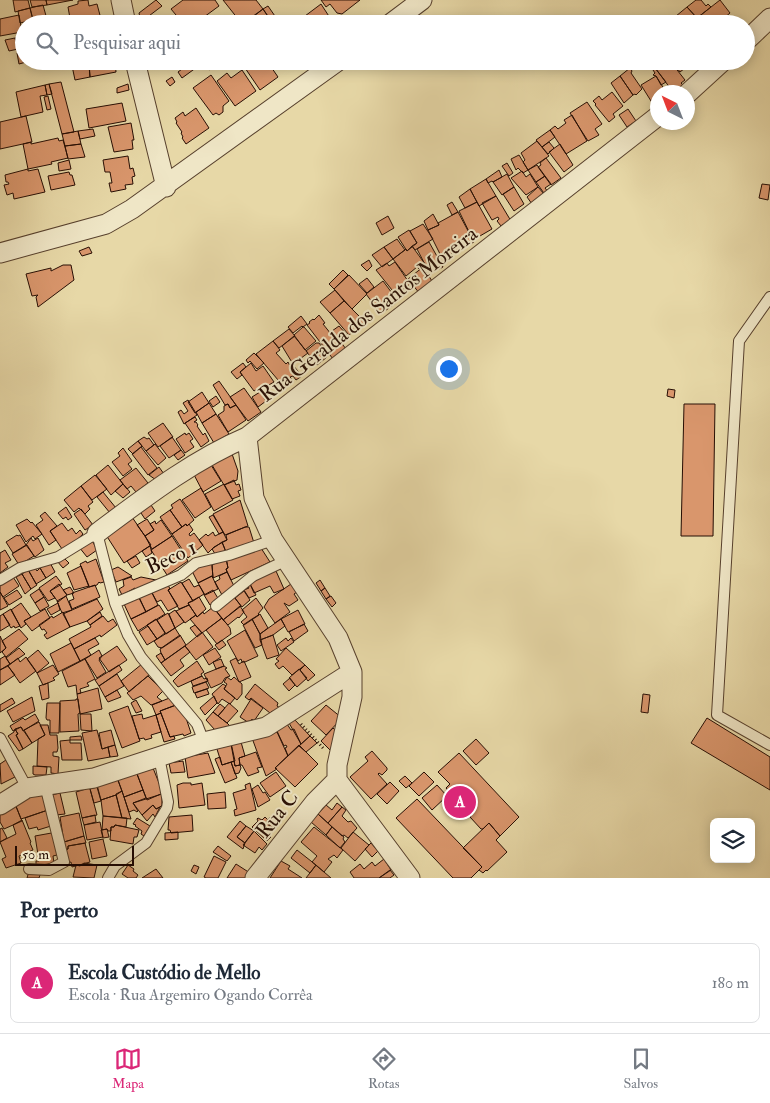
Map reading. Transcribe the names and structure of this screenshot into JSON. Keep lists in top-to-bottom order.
{
  "streets": {
    "street": ["Rua Geralda dos Santos Moreira", "Rua C"],
    "lane": ["Beco 1"]
  },
  "scale_bar": "50 m",
  "north": "top left",
  "page": {
    "search": "Pesquisar aqui",
    "pins": "A",
    "scale": "50 m",
    "heading": "Por perto",
    "list": [
      {
        "mark": "A",
        "name": "Escola Custódio de Mello",
        "note": "Escola · Rua Argemiro Ogando Corrêa",
        "value": "180 m"
      }
    ],
    "nav": ["Mapa", "Rotas", "Salvos"]
  }
}
